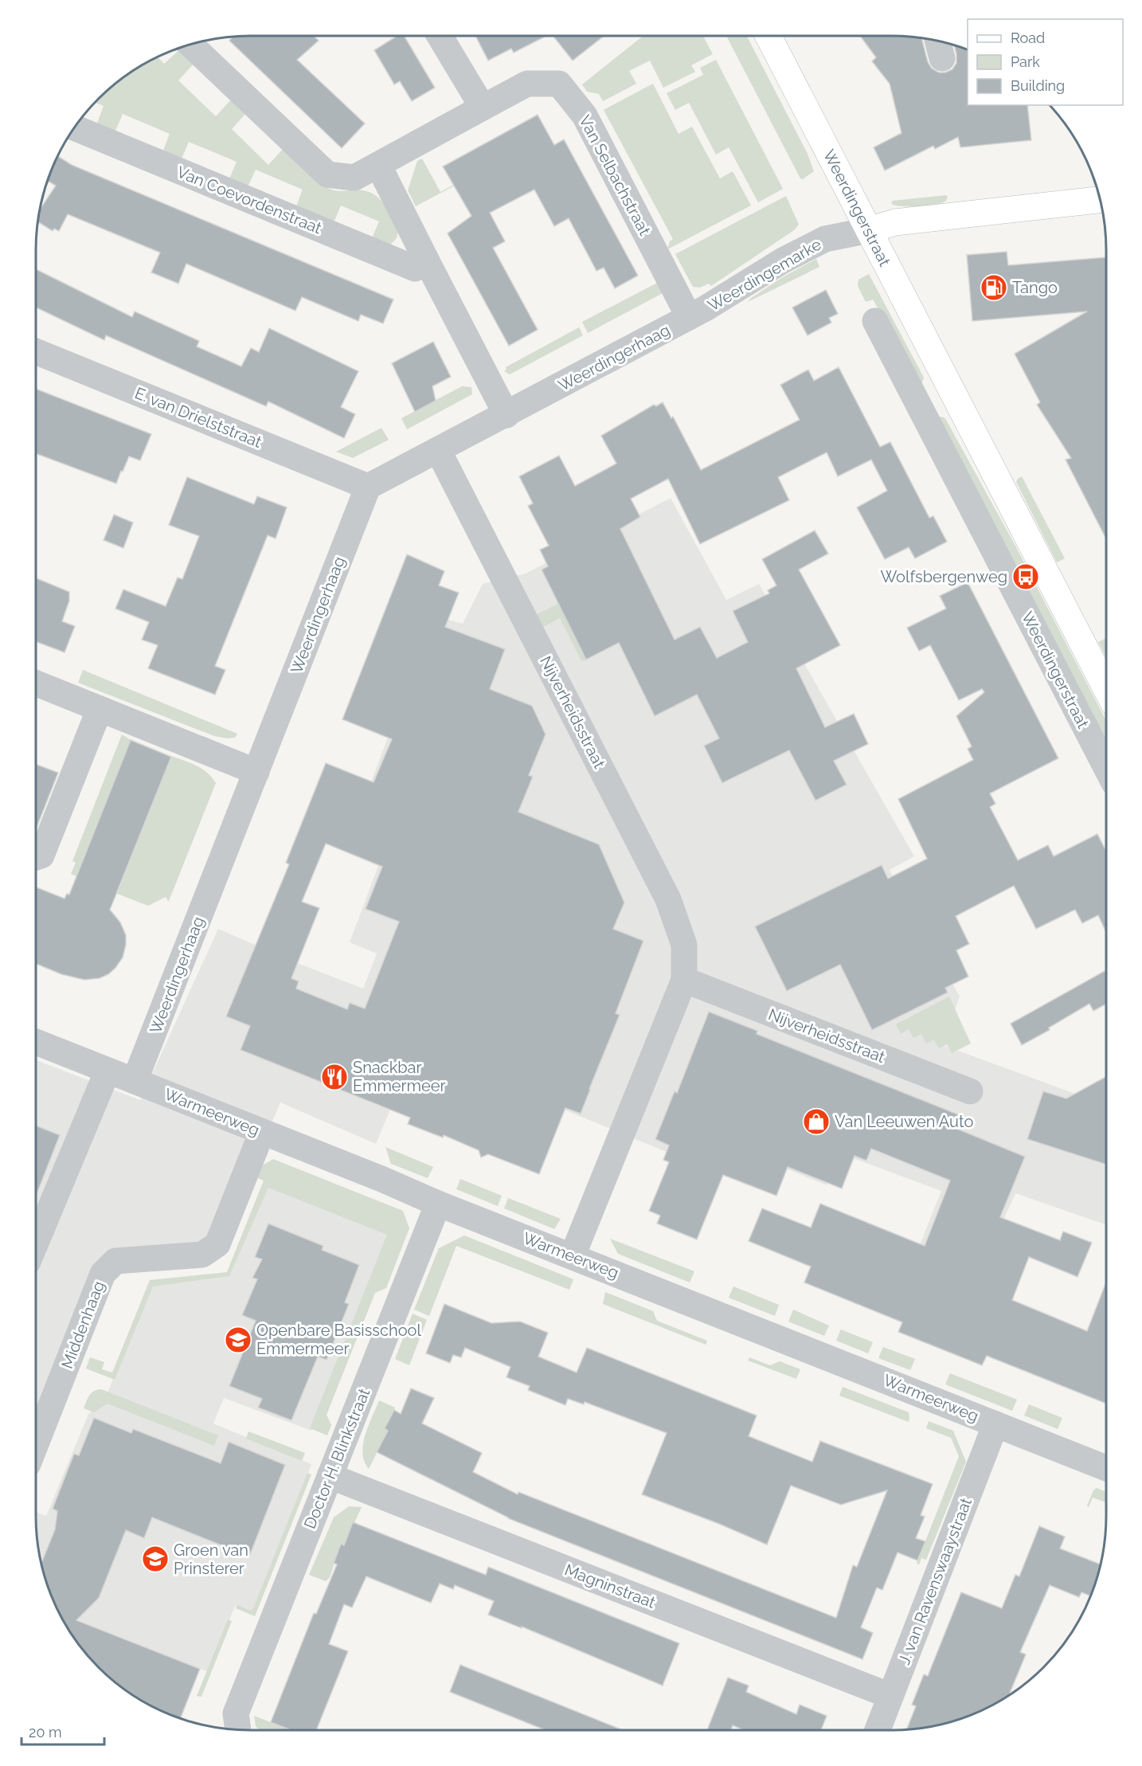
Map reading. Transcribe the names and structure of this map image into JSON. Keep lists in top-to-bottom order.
{
  "streets": {
    "main road": ["Weerdingerstraat"],
    "street": [
      "Van Selbachstraat",
      "Van Coevordenstraat",
      "Weerdingemarke",
      "Weerdingerhaag",
      "E. van Drielststraat",
      "Nijverheidsstraat",
      "Warmeerweg",
      "Middenhaag",
      "Doctor H. Blinkstraat",
      "J. van Ravenswaaystraat",
      "Magninstraat"
    ]
  },
  "crossings": [
    ["Van Selbachstraat", "Weerdingemarke"],
    ["Van Selbachstraat", "Weerdingerhaag"],
    ["Weerdingerstraat", "Weerdingemarke"],
    ["Weerdingemarke", "Weerdingerhaag"],
    ["Weerdingerhaag", "E. van Drielststraat"],
    ["Weerdingerhaag", "Nijverheidsstraat"],
    ["Weerdingerhaag", "Warmeerweg"],
    ["Nijverheidsstraat", "Warmeerweg"],
    ["Warmeerweg", "Middenhaag"],
    ["Warmeerweg", "Doctor H. Blinkstraat"],
    ["Warmeerweg", "J. van Ravenswaaystraat"],
    ["Doctor H. Blinkstraat", "Magninstraat"],
    ["J. van Ravenswaaystraat", "Magninstraat"]
  ],
  "places": {
    "fuel station": ["Tango"],
    "bus stop": ["Wolfsbergenweg"],
    "restaurant": ["Snackbar Emmermeer"],
    "shop": ["Van Leeuwen Auto"],
    "school or university": ["Openbare Basisschool Emmermeer", "Groen van Prinsterer"]
  },
  "legend": ["Road", "Park", "Building"],
  "scale_bar": "20 m"
}
